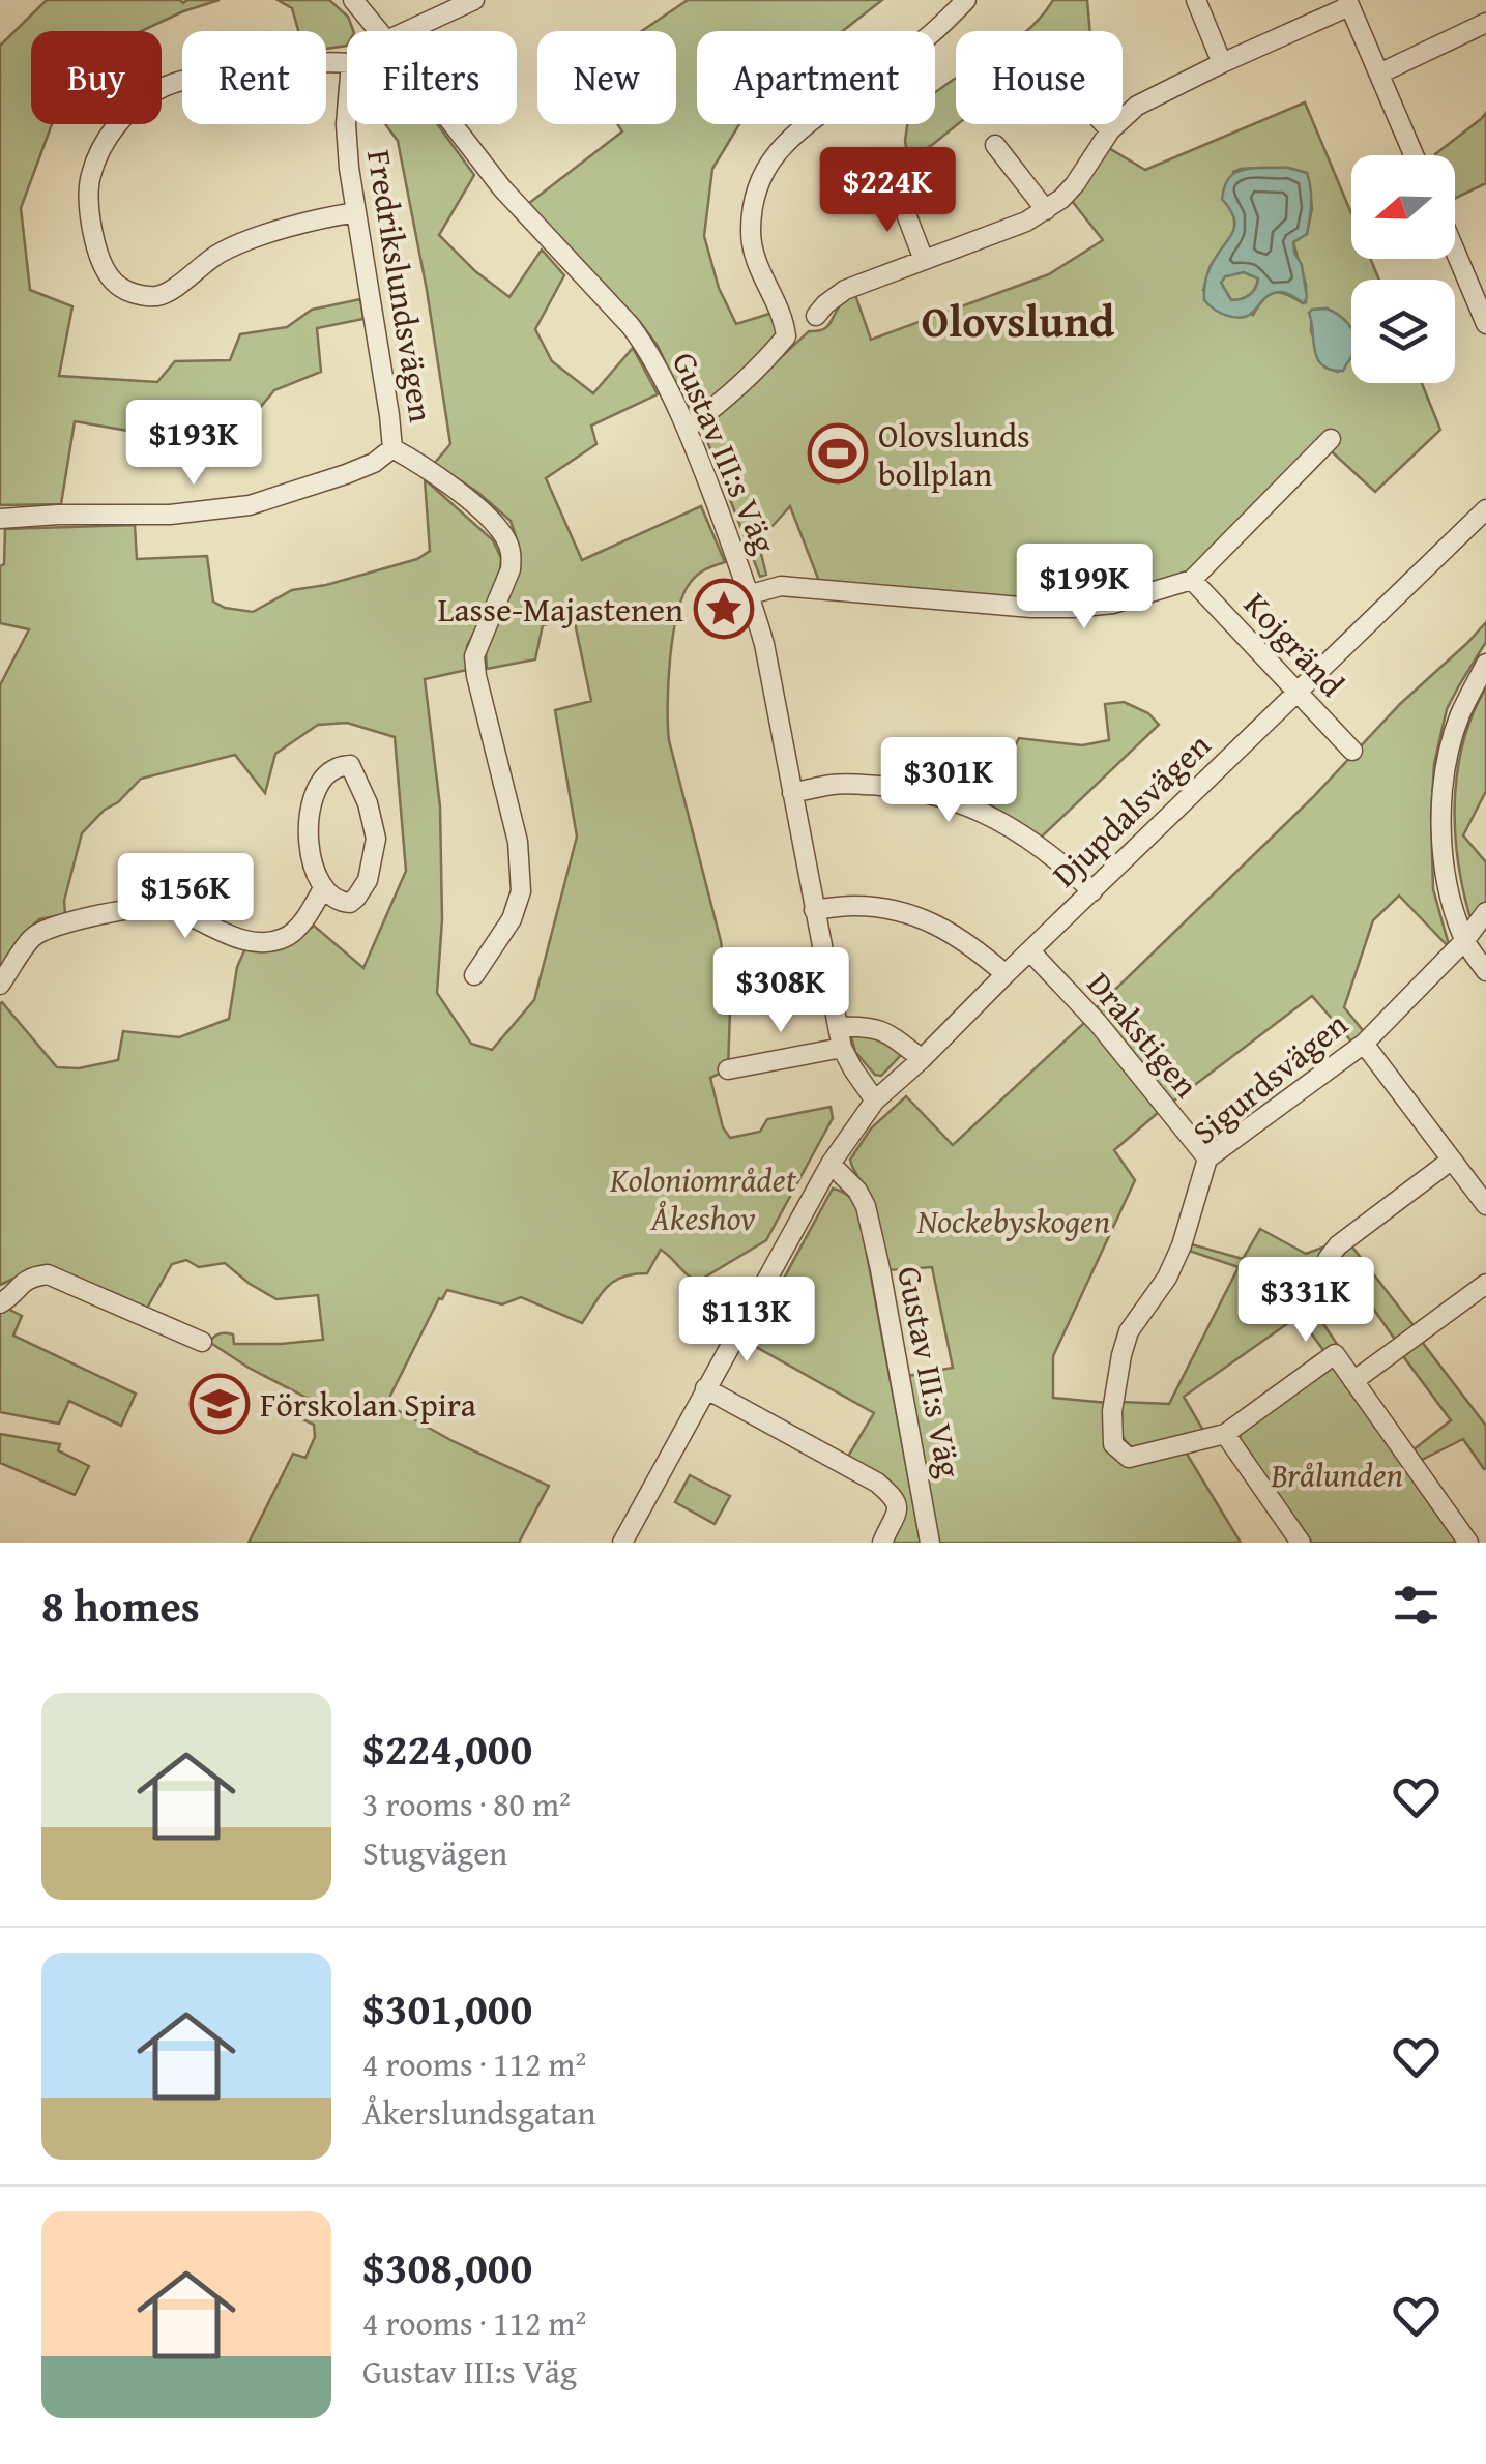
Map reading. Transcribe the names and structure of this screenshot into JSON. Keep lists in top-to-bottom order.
{
  "streets": {
    "street": [
      "Fredrikslundsvägen",
      "Gustav III:s Väg",
      "Kojgränd",
      "Djupdalsvägen",
      "Drakstigen",
      "Sigurdsvägen"
    ]
  },
  "crossings": [
    ["Gustav III:s Väg", "Djupdalsvägen"],
    ["Kojgränd", "Djupdalsvägen"],
    ["Djupdalsvägen", "Drakstigen"],
    ["Drakstigen", "Sigurdsvägen"]
  ],
  "districts": ["Olovslund"],
  "parks": ["Koloniområdet Åkeshov", "Nockebyskogen", "Brålunden"],
  "places": {
    "sports": ["Olovslunds bollplan"],
    "place": ["Lasse-Majastenen"],
    "school or university": ["Förskolan Spira"]
  },
  "north": "left",
  "page": {
    "chip": [
      "Buy",
      "Rent",
      "Filters",
      "New",
      "Apartment",
      "House"
    ],
    "price": [
      "$224K",
      "$193K",
      "$199K",
      "$301K",
      "$156K",
      "$308K",
      "$331K",
      "$113K"
    ],
    "heading": "8 homes",
    "list": [
      {
        "name": "$224,000",
        "note": "3 rooms · 80 m² · Stugvägen"
      },
      {
        "name": "$301,000",
        "note": "4 rooms · 112 m² · Åkerslundsgatan"
      },
      {
        "name": "$308,000",
        "note": "4 rooms · 112 m² · Gustav III:s Väg"
      }
    ]
  }
}
